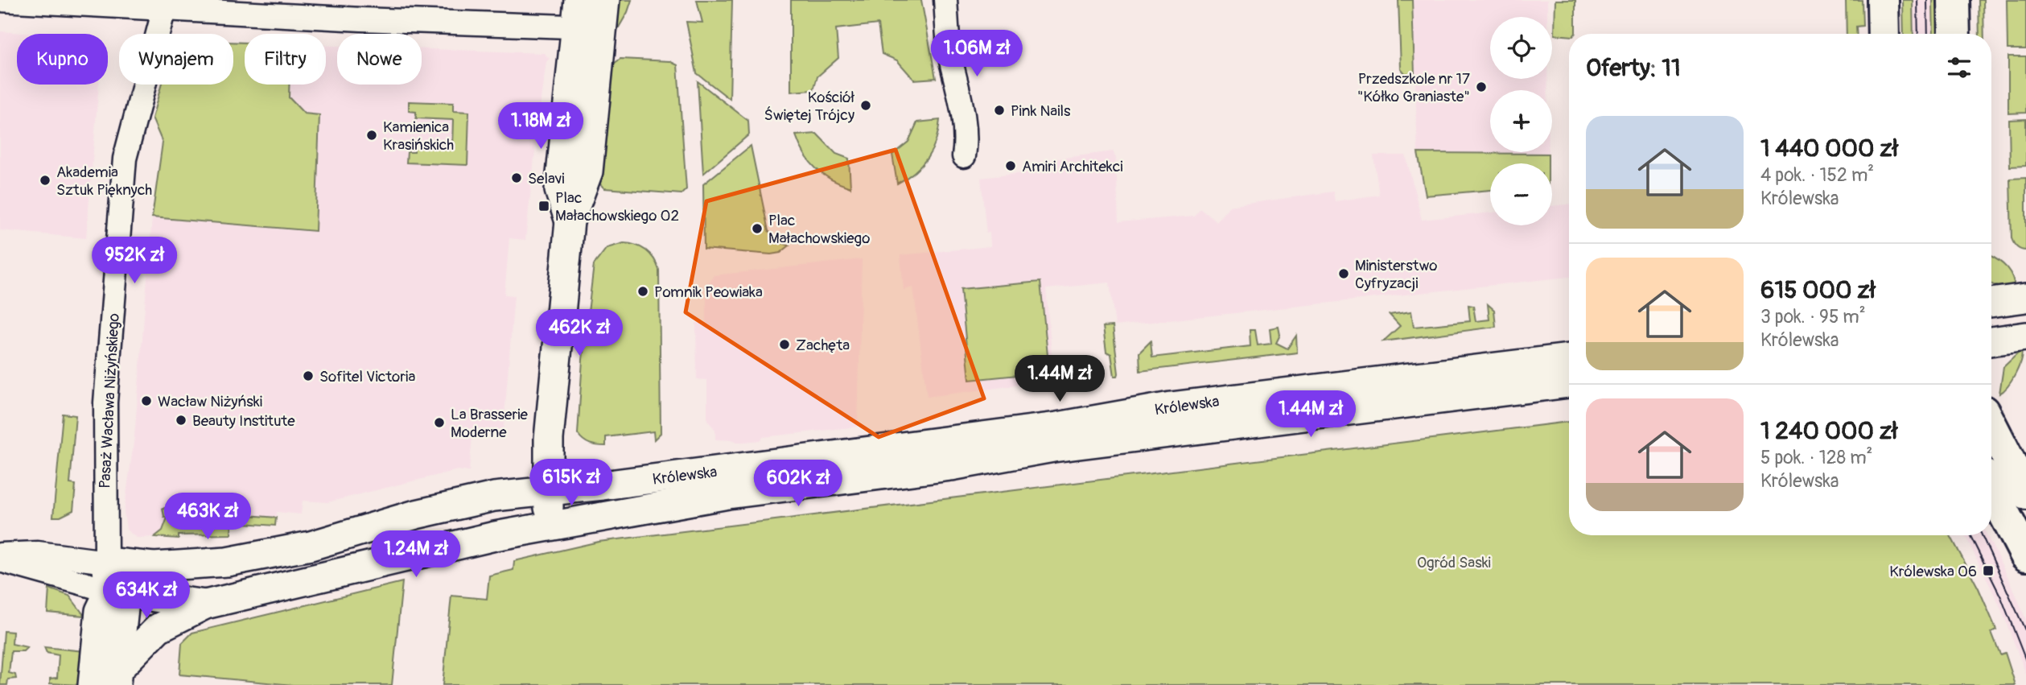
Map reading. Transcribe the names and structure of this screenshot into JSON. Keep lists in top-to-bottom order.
{
  "streets": {
    "street": ["Pasaż Wacława Niżyńskiego", "Królewska"]
  },
  "crossings": [
    ["Pasaż Wacława Niżyńskiego", "Królewska"]
  ],
  "parks": ["Ogród Saski"],
  "places": {
    "other": [
      "Przedszkole nr 17 \"Kółko Graniaste\"",
      "Kościół Świętej Trójcy",
      "Pink Nails",
      "Kamienica Krasińskich",
      "Amiri Architekci",
      "Selavi",
      "Akademia Sztuk Pięknych",
      "Plac Małachowskiego",
      "Ministerstwo Cyfryzacji",
      "Pomnik Peowiaka",
      "Zachęta",
      "Sofitel Victoria",
      "Wacław Niżyński",
      "Beauty Institute",
      "La Brasserie Moderne"
    ],
    "transit": ["Plac Małachowskiego 02", "Królewska 06"]
  },
  "page": {
    "map_buttons": ["+", "−"],
    "price": [
      "1.06M zł",
      "1.18M zł",
      "952K zł",
      "462K zł",
      "1.44M zł",
      "1.44M zł",
      "615K zł",
      "602K zł",
      "463K zł",
      "1.24M zł",
      "634K zł"
    ],
    "chip": [
      "Kupno",
      "Wynajem",
      "Filtry",
      "Nowe"
    ],
    "heading": "Oferty: 11",
    "list": [
      {
        "name": "1 440 000 zł",
        "note": "4 pok. · 152 m² · Królewska"
      },
      {
        "name": "615 000 zł",
        "note": "3 pok. · 95 m² · Królewska"
      },
      {
        "name": "1 240 000 zł",
        "note": "5 pok. · 128 m² · Królewska"
      }
    ]
  }
}
